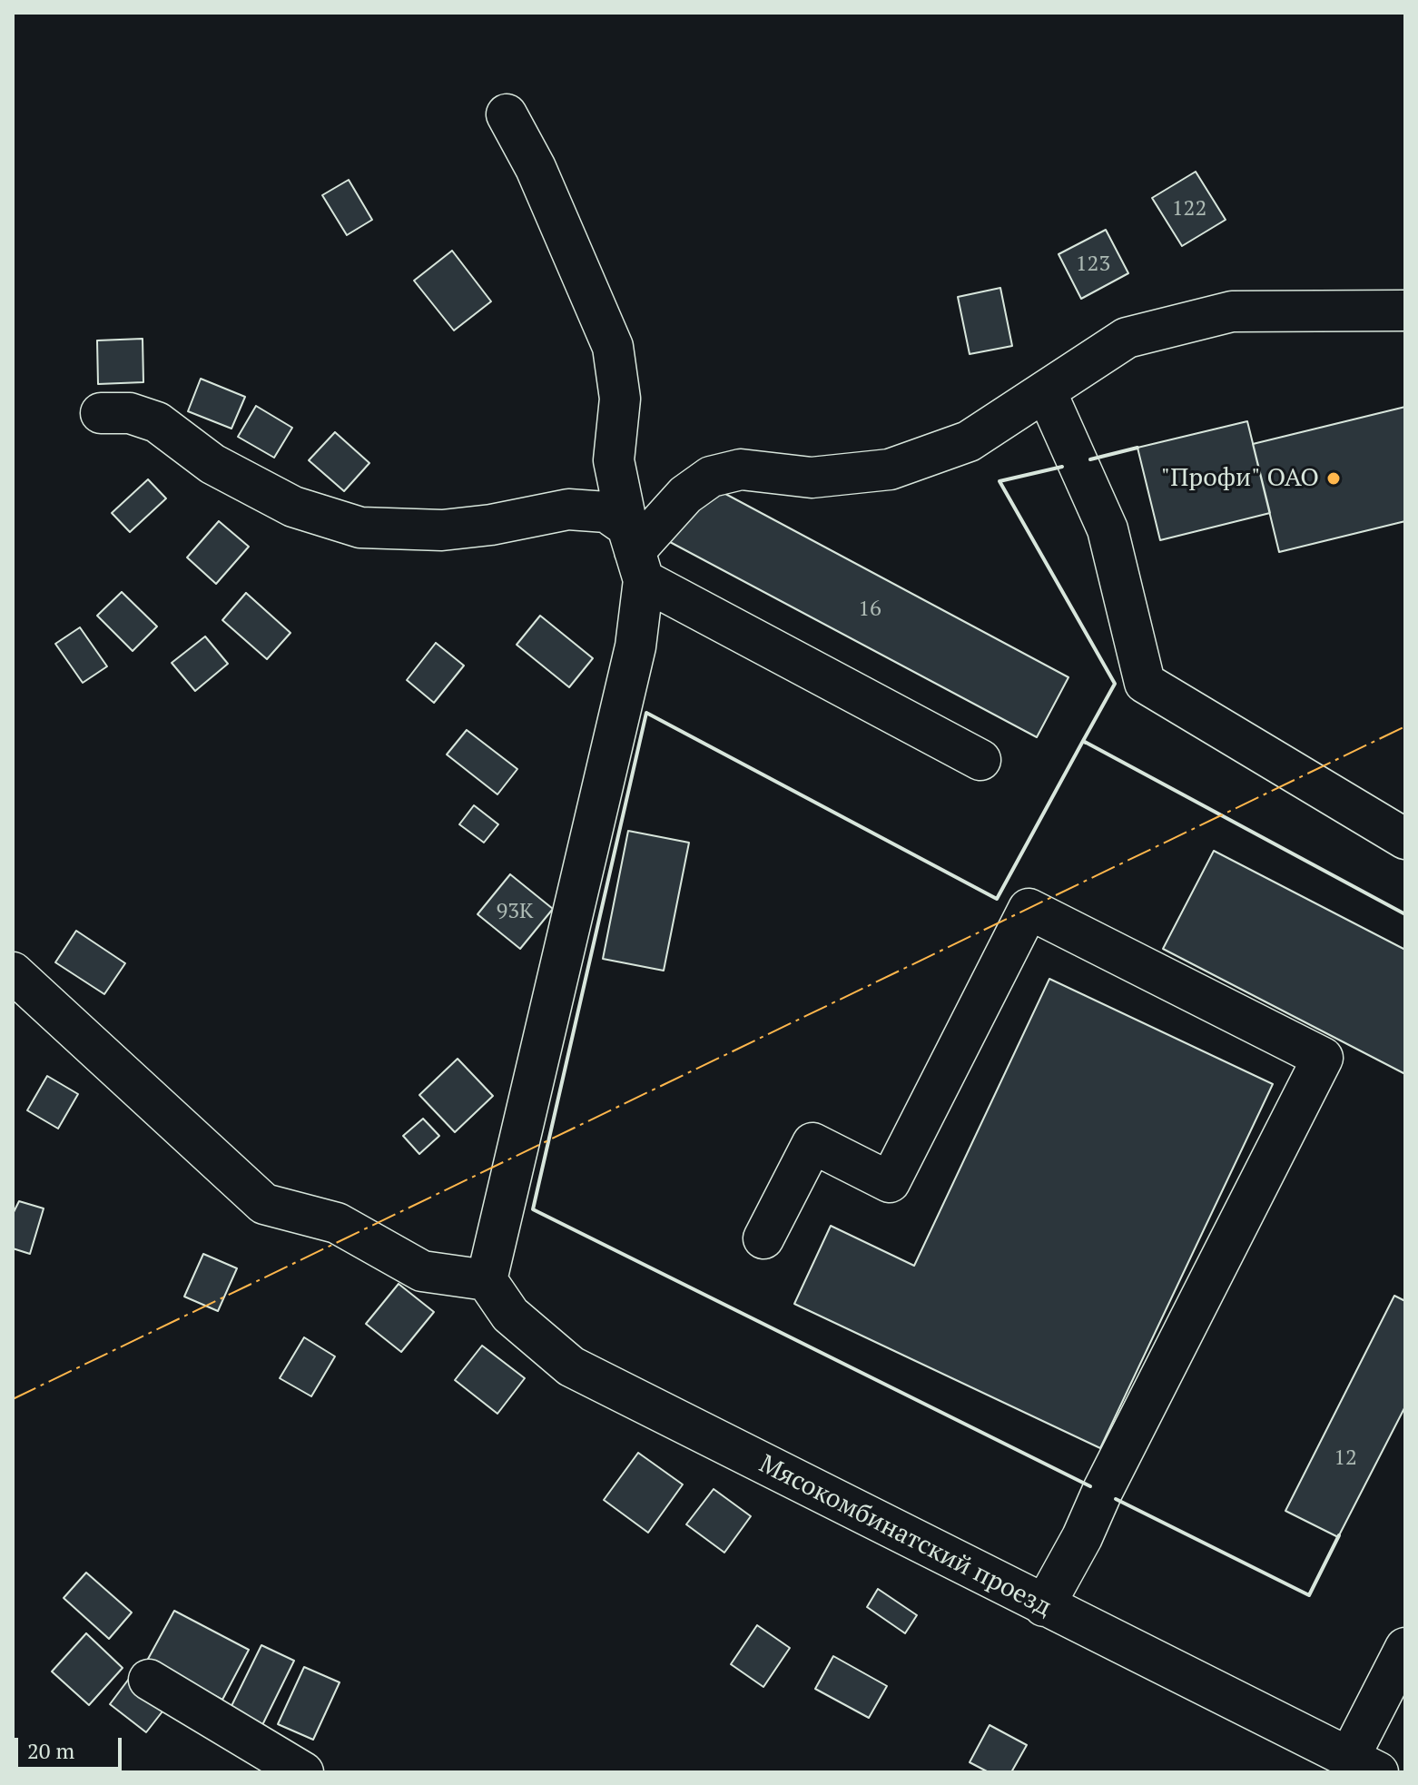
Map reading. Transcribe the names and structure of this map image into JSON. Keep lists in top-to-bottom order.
{
  "streets": {
    "street": ["Мясокомбинатский проезд"]
  },
  "places": ["\"Профи\" ОАО"],
  "house_numbers": [
    "122",
    "123",
    "16",
    "93К",
    "12"
  ],
  "scale_bar": "20 m"
}
